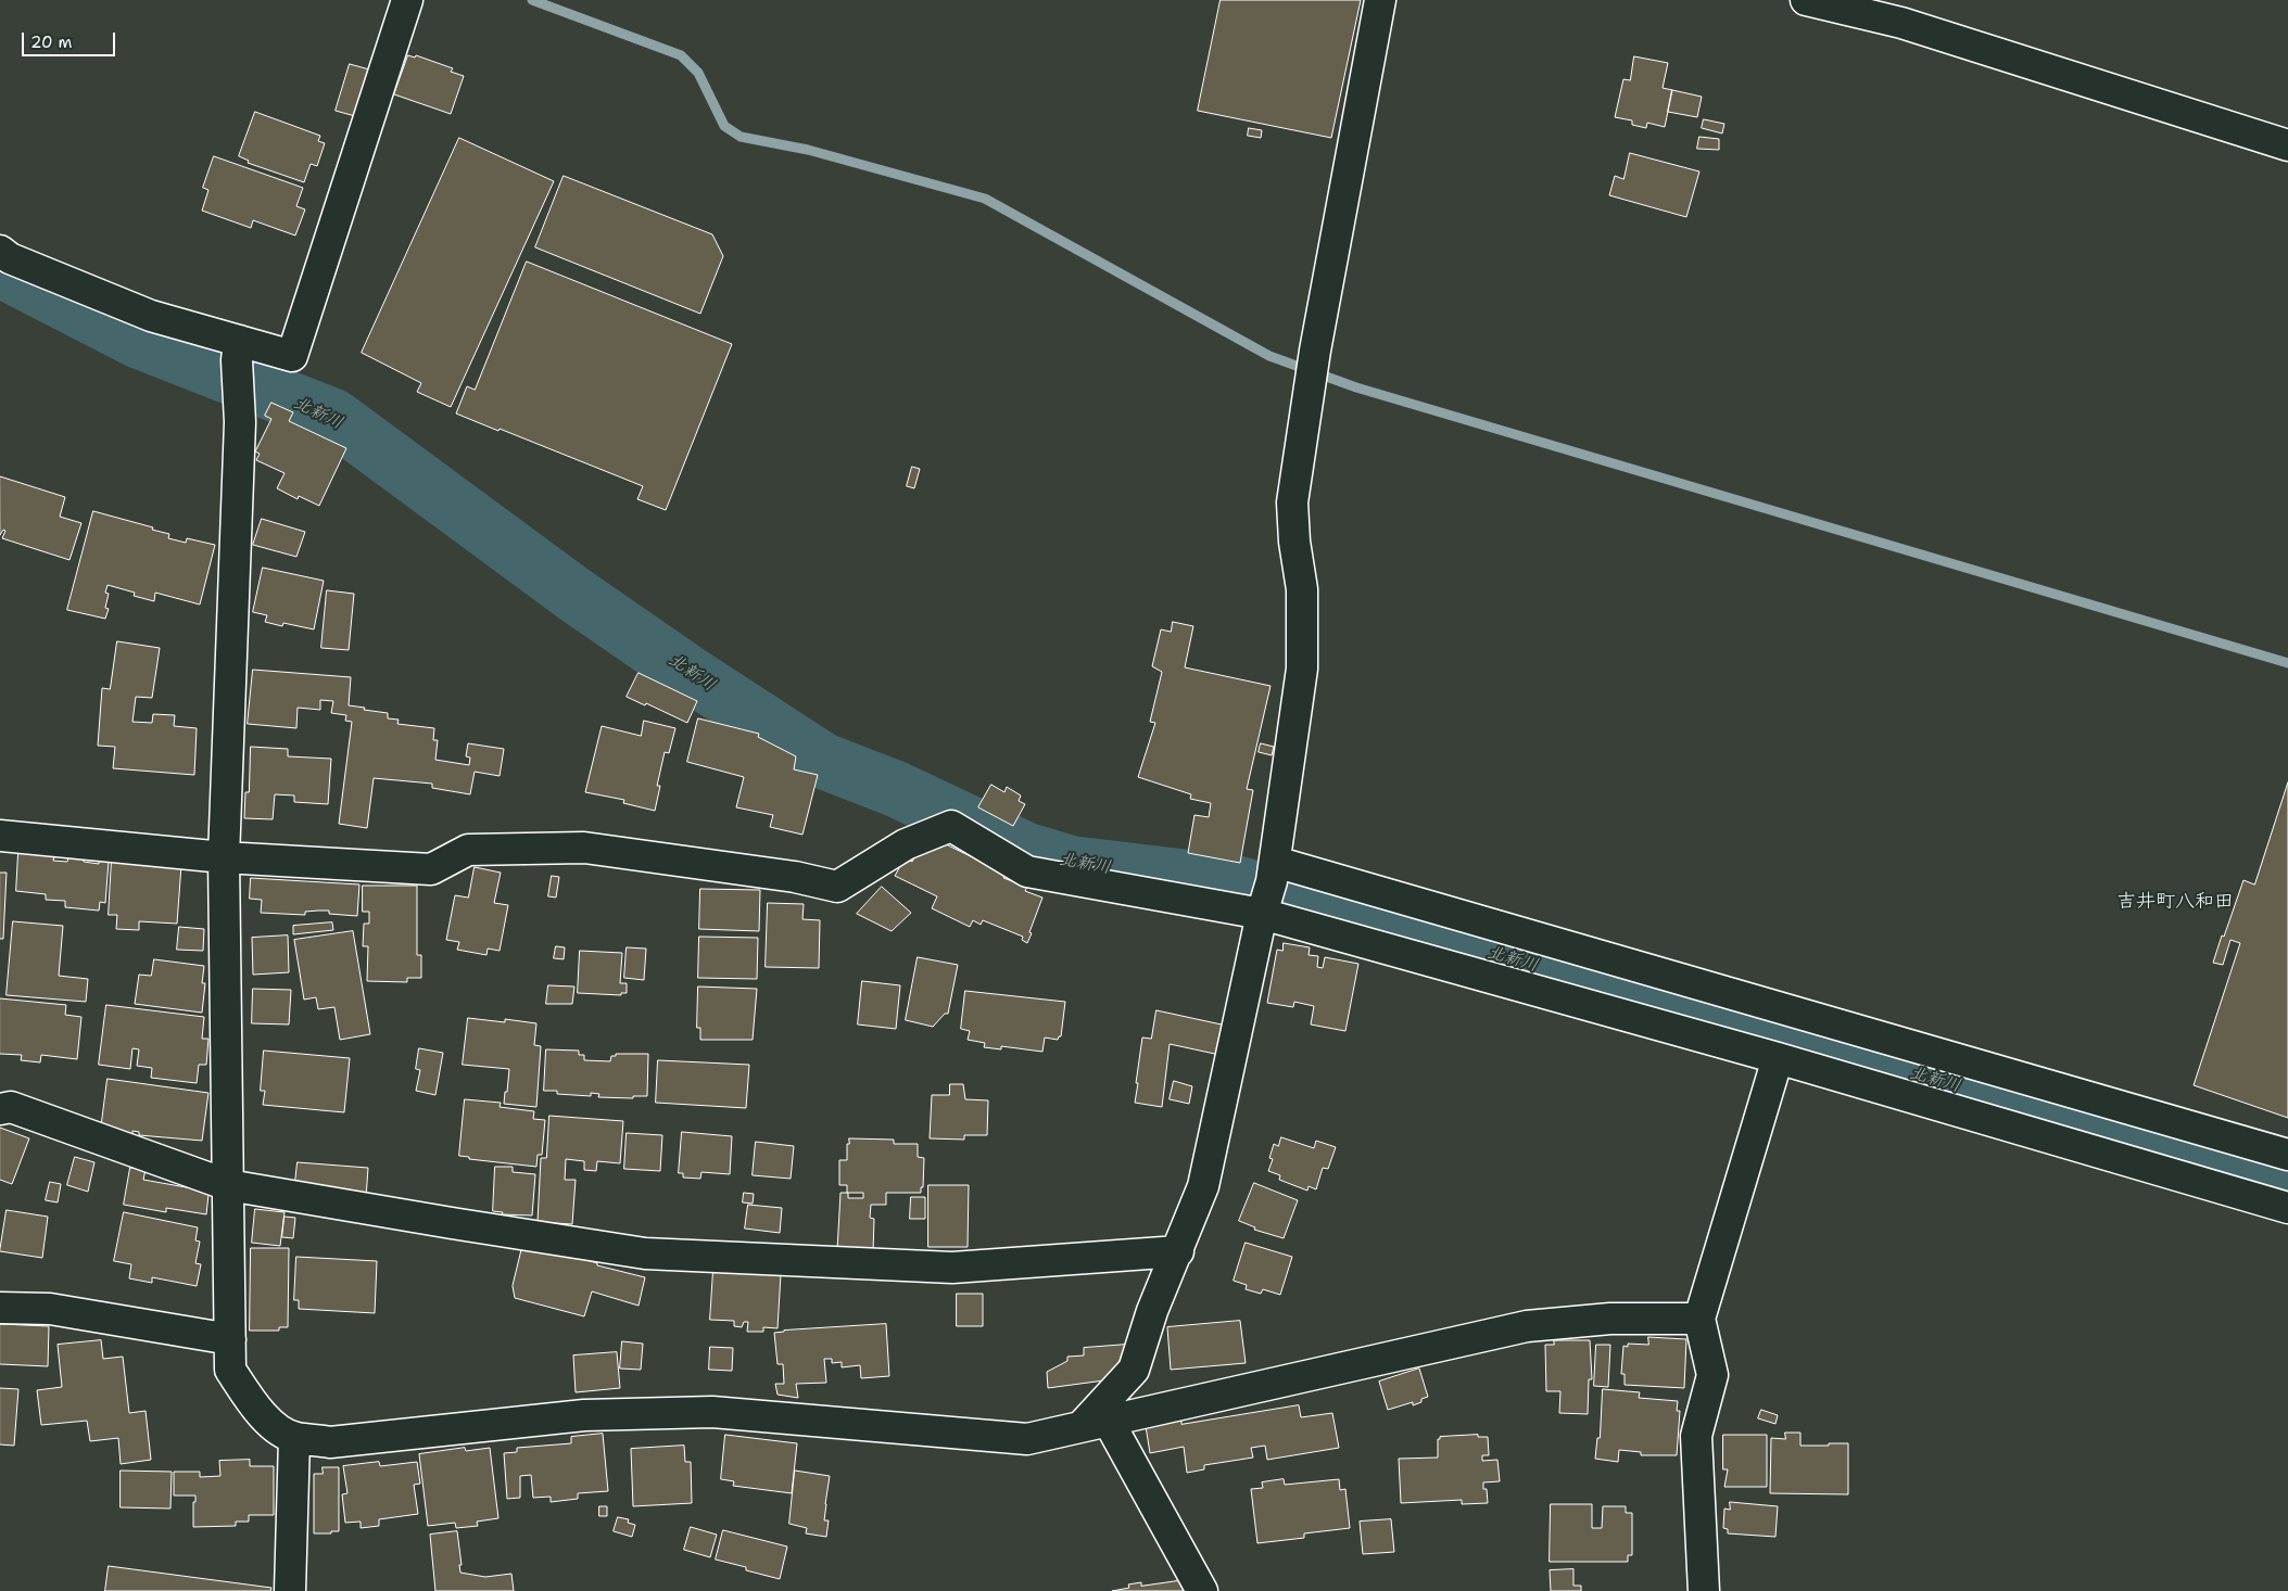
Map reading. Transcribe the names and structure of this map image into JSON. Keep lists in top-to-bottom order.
{
  "districts": ["吉井町八和田"],
  "water": ["北新川"],
  "scale_bar": "20 m"
}
